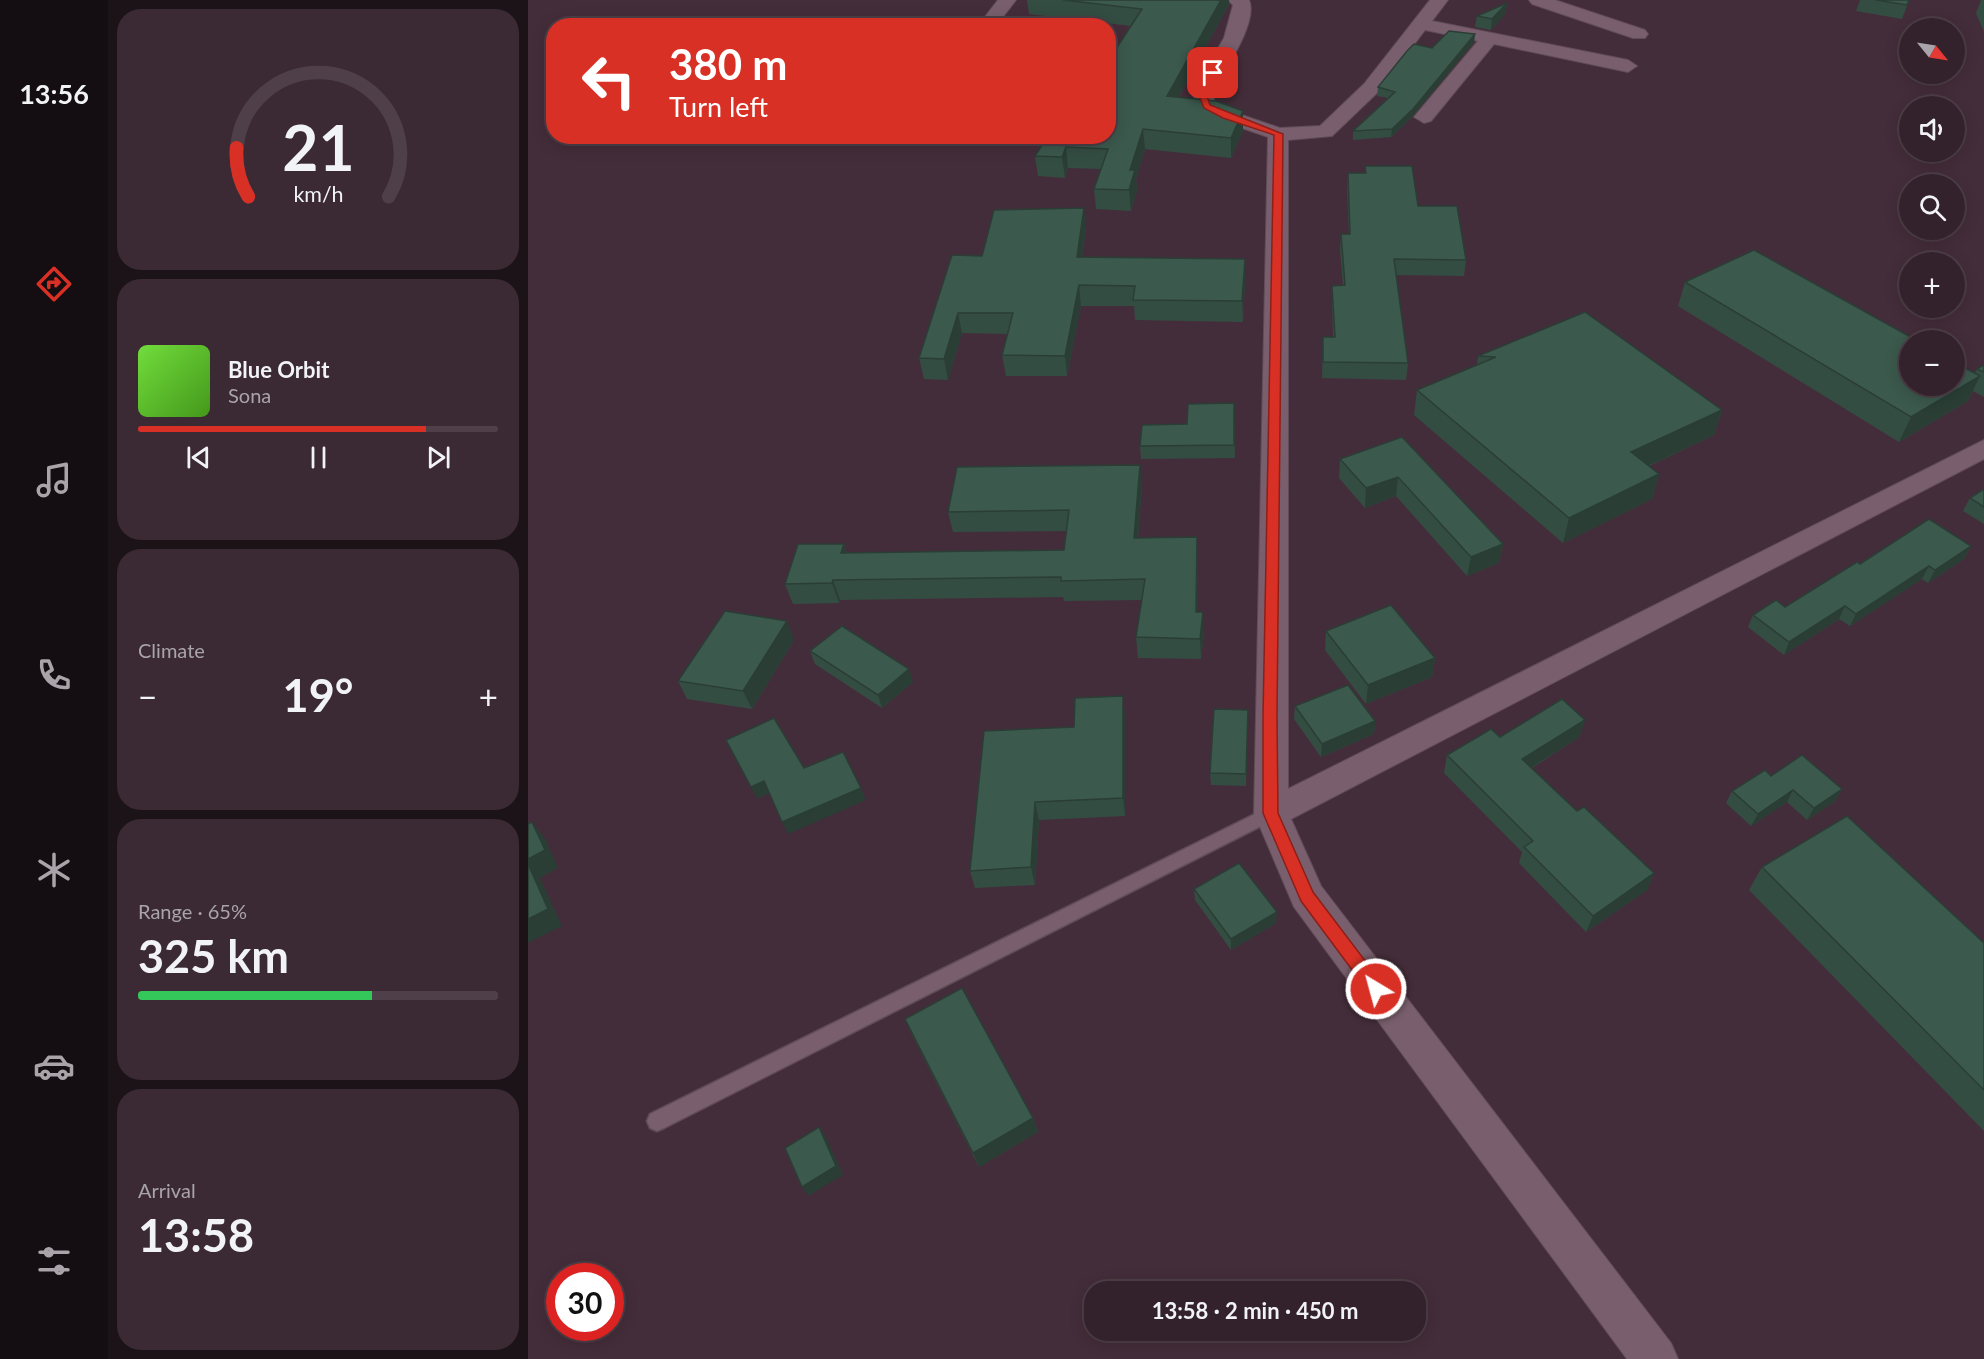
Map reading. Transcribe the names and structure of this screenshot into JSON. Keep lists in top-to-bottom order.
{
  "north": "bottom right",
  "page": {
    "tabs": "13:56",
    "map_buttons": ["+", "−"],
    "turn": ["380 m", "Turn left"],
    "song": ["Blue Orbit", "Sona"],
    "tile": [
      "Climate",
      ["Range · 65%", "325 km"],
      ["Arrival", "13:58"]
    ],
    "heat": ["−", "19°", "+"],
    "limit": "30",
    "trip": "13:58 · 2 min · 450 m",
    "gauge": ["21", "km/h"]
  }
}
